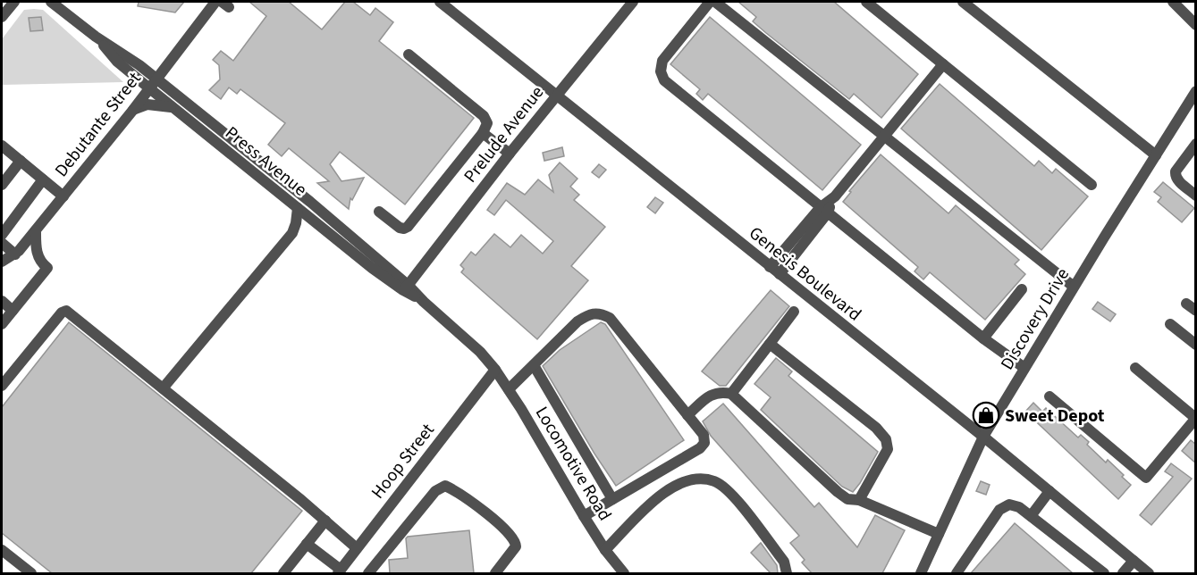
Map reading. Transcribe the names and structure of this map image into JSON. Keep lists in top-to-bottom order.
{
  "streets": {
    "street": [
      "Debutante Street",
      "Prelude Avenue",
      "Press Avenue",
      "Genesis Boulevard",
      "Discovery Drive",
      "Hoop Street",
      "Locomotive Road"
    ]
  },
  "crossings": [
    ["Debutante Street", "Press Avenue"],
    ["Prelude Avenue", "Press Avenue"],
    ["Prelude Avenue", "Genesis Boulevard"],
    ["Press Avenue", "Hoop Street"],
    ["Press Avenue", "Locomotive Road"],
    ["Genesis Boulevard", "Discovery Drive"],
    ["Hoop Street", "Locomotive Road"]
  ],
  "places": {
    "shop": ["Sweet Depot"]
  }
}
